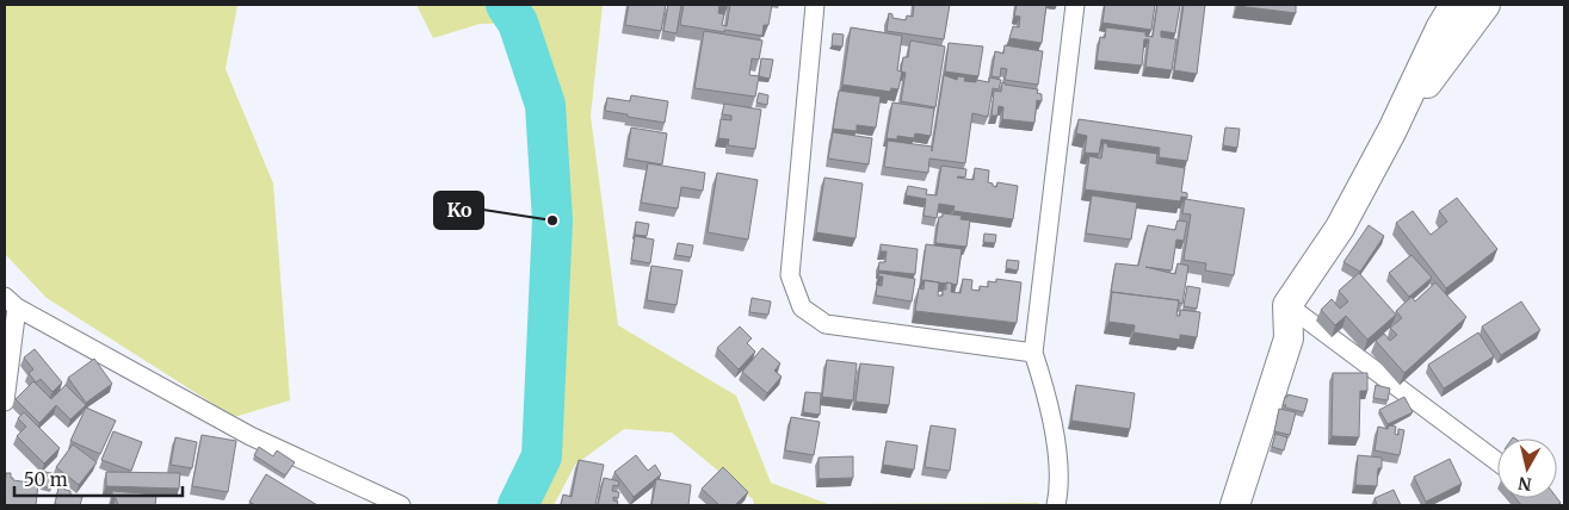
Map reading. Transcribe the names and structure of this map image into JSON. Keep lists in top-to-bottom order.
{
  "places": ["Ko"],
  "scale_bar": "50 m",
  "north": "bottom"
}
